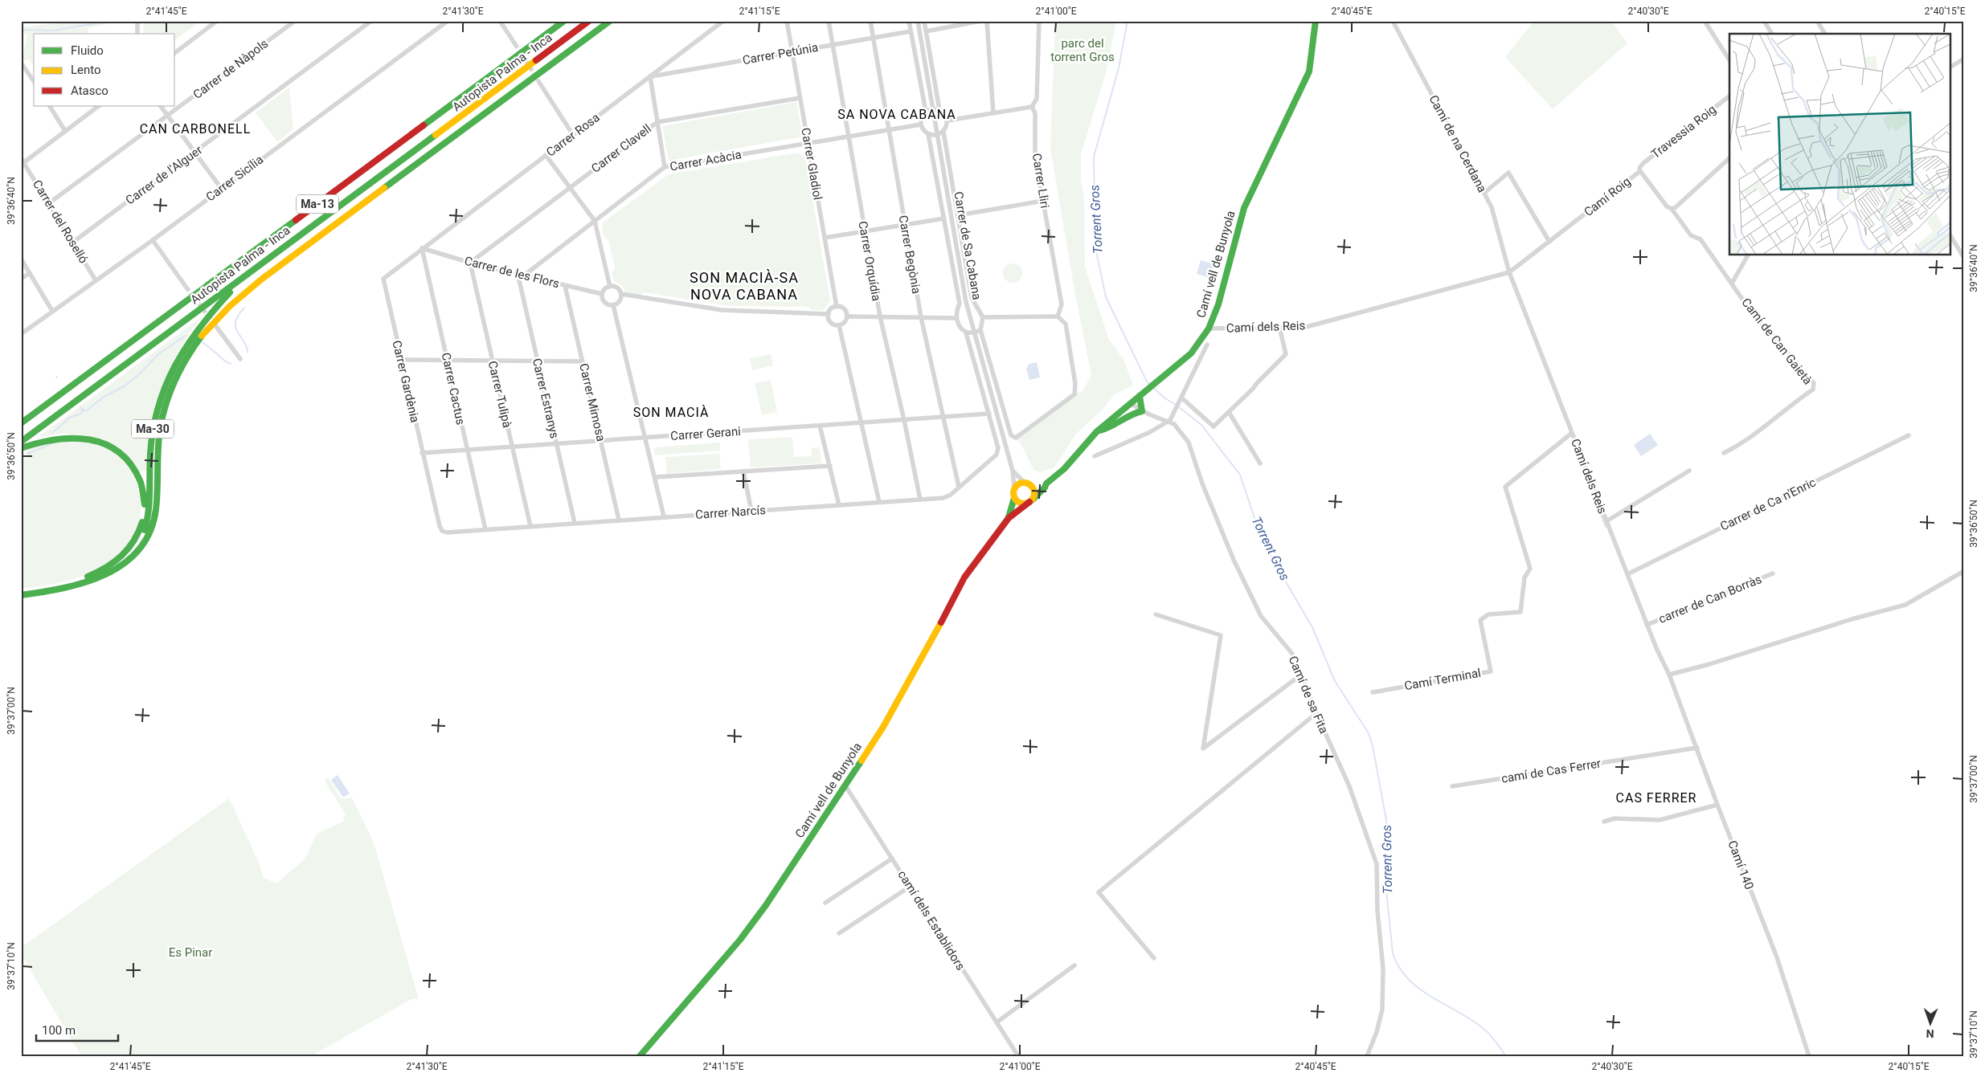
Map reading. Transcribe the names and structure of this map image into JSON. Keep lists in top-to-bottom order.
{
  "streets": {
    "main road": [
      "Autopista Palma - Inca",
      "Ma-13",
      "Camí vell de Bunyola",
      "Ma-30"
    ],
    "street": [
      "Carrer Petúnia",
      "Carrer de Nàpols",
      "Travessia Roig",
      "Carrer Rosa",
      "Camí de na Cerdana",
      "Carrer Clavell",
      "Carrer Acàcia",
      "Carrer Gladiol",
      "Carrer de l'Alguer",
      "Carrer Sicília",
      "Carrer Lliri",
      "Camí Roig",
      "Carrer del Roselló",
      "Carrer de Sa Cabana",
      "Carrer Begònia",
      "Carrer Orquídia",
      "Carrer de les Flors",
      "Camí dels Reis",
      "Camí de Can Gaietà",
      "Carrer Gardènia",
      "Carrer Cactus",
      "Carrer Tulipà",
      "Carrer Estranys",
      "Carrer Mimosa",
      "Carrer Gerani",
      "Carrer de Ca n'Enric",
      "Carrer Narcís",
      "carrer de Can Borràs",
      "Camí Terminal",
      "Camí de sa Fita",
      "camí de Cas Ferrer",
      "Camí 140",
      "camí dels Establidors"
    ]
  },
  "crossings": [
    ["Carrer Petúnia", "Carrer Rosa"],
    ["Carrer Petúnia", "Carrer Gladiol"],
    ["Carrer Petúnia", "Carrer Begònia"],
    ["Carrer Petúnia", "Carrer Orquídia"],
    ["Carrer de Nàpols", "Carrer del Roselló"],
    ["Autopista Palma - Inca", "Ma-30"],
    ["Travessia Roig", "Camí Roig"],
    ["Carrer Rosa", "Carrer de les Flors"],
    ["Carrer Rosa", "Carrer Gardènia"],
    ["Carrer Rosa", "Carrer Cactus"],
    ["Camí de na Cerdana", "Camí Roig"],
    ["Camí de na Cerdana", "Camí dels Reis"],
    ["Carrer Clavell", "Carrer Gladiol"],
    ["Carrer Clavell", "Carrer de les Flors"],
    ["Carrer Clavell", "Carrer Tulipà"],
    ["Carrer Acàcia", "Carrer Gladiol"],
    ["Carrer Acàcia", "Carrer Begònia"],
    ["Carrer Acàcia", "Carrer Orquídia"],
    ["Carrer Acàcia", "Carrer de les Flors"],
    ["Carrer de l'Alguer", "Carrer del Roselló"],
    ["Carrer Sicília", "Carrer del Roselló"],
    ["Camí Roig", "Camí dels Reis"],
    ["Camí Roig", "Camí de Can Gaietà"],
    ["Carrer de Sa Cabana", "Camí vell de Bunyola"],
    ["Carrer Begònia", "Carrer Gerani"],
    ["Carrer Begònia", "Carrer Narcís"],
    ["Carrer Orquídia", "Carrer Gerani"],
    ["Carrer Orquídia", "Carrer Narcís"],
    ["Camí vell de Bunyola", "Camí dels Reis"],
    ["Camí vell de Bunyola", "Camí de sa Fita"],
    ["Camí vell de Bunyola", "camí dels Establidors"],
    ["Carrer de les Flors", "Carrer Gardènia"],
    ["Carrer de les Flors", "Carrer Cactus"],
    ["Carrer de les Flors", "Carrer Tulipà"],
    ["Carrer de les Flors", "Carrer Estranys"],
    ["Carrer de les Flors", "Carrer Mimosa"],
    ["Camí dels Reis", "Carrer de Ca n'Enric"],
    ["Camí dels Reis", "carrer de Can Borràs"],
    ["Camí dels Reis", "Camí Terminal"],
    ["Camí dels Reis", "Camí 140"],
    ["Carrer Gardènia", "Carrer Cactus"],
    ["Carrer Gardènia", "Carrer Gerani"],
    ["Carrer Gardènia", "Carrer Narcís"],
    ["Carrer Cactus", "Carrer Gerani"],
    ["Carrer Cactus", "Carrer Narcís"],
    ["Carrer Tulipà", "Carrer Gerani"],
    ["Carrer Tulipà", "Carrer Narcís"],
    ["Carrer Estranys", "Carrer Gerani"],
    ["Carrer Estranys", "Carrer Narcís"],
    ["Carrer Mimosa", "Carrer Gerani"],
    ["Carrer Mimosa", "Carrer Narcís"],
    ["Carrer Gerani", "Carrer Narcís"],
    ["camí de Cas Ferrer", "Camí 140"]
  ],
  "districts": [
    "SA NOVA CABANA",
    "CAN CARBONELL",
    "SON MACIÀ-SA NOVA CABANA",
    "SON MACIÀ",
    "CAS FERRER"
  ],
  "water": ["Torrent Gros"],
  "parks": ["parc del torrent Gros", "Es Pinar"],
  "legend": ["Fluido", "Lento", "Atasco"],
  "scale_bar": "100 m",
  "north": "bottom",
  "coordinates": [
    "2°41'45\"E",
    "2°41'30\"E",
    "2°41'15\"E",
    "2°41'00\"E",
    "2°40'45\"E",
    "2°40'30\"E",
    "2°40'15\"E",
    "39°36'40\"N",
    "39°36'50\"N",
    "39°37'00\"N",
    "39°37'10\"N"
  ]
}
